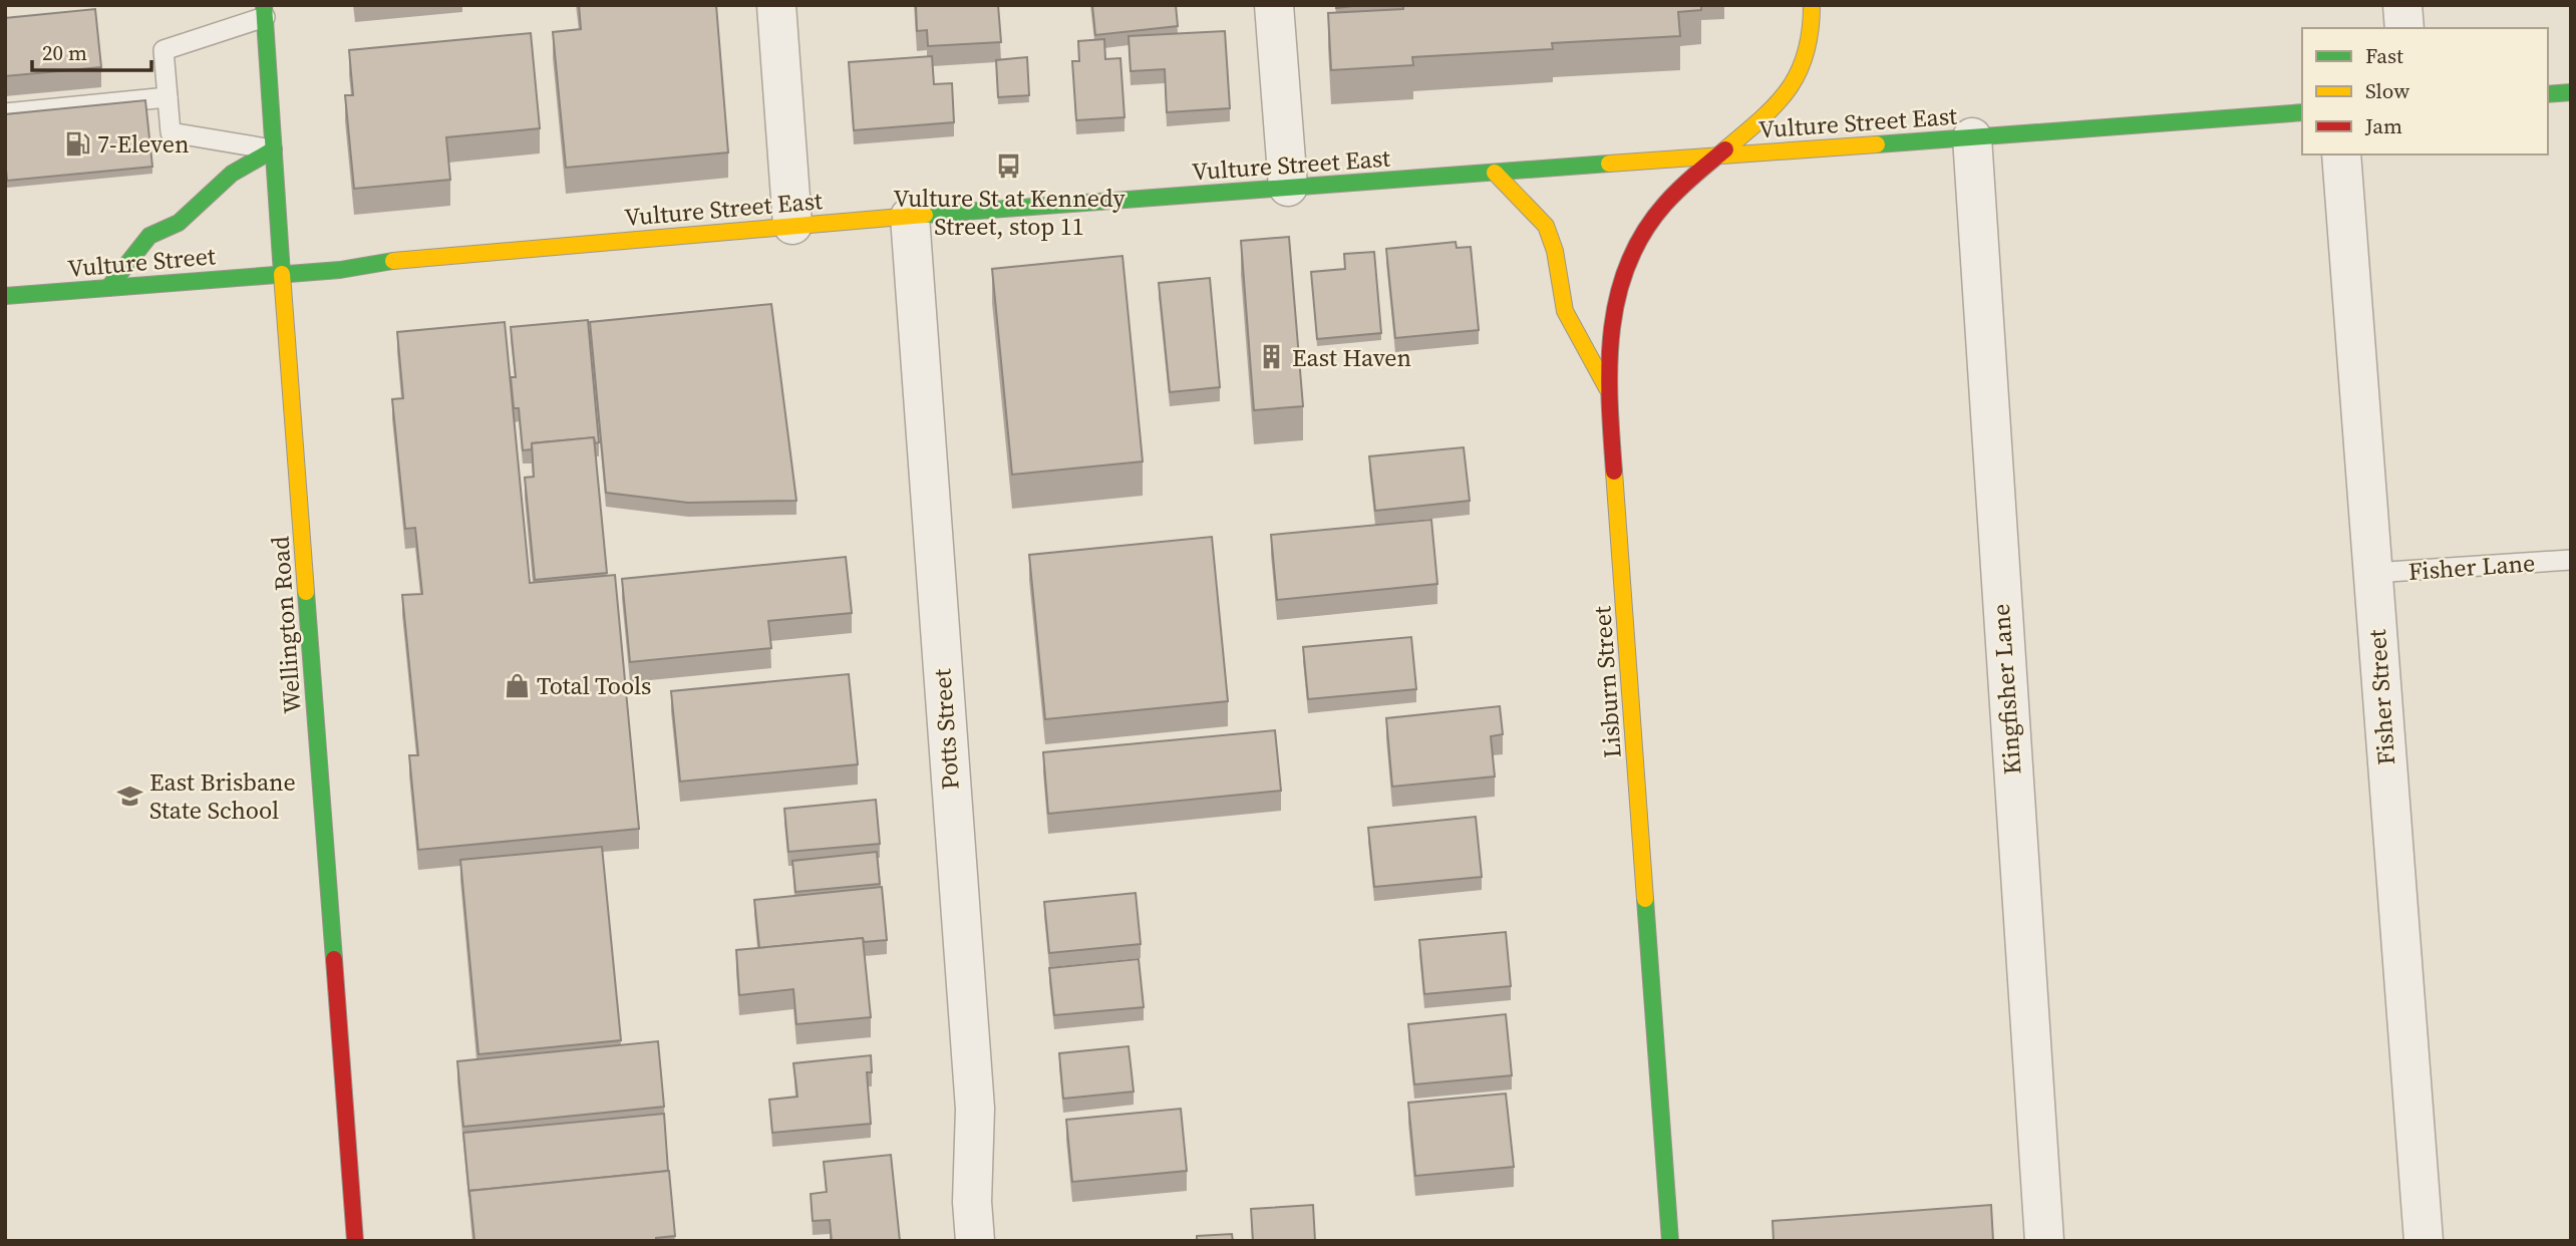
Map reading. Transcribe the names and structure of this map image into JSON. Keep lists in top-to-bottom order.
{
  "streets": {
    "main road": [
      "Vulture Street East",
      "Vulture Street",
      "Wellington Road",
      "Lisburn Street"
    ],
    "street": ["Kingfisher Lane", "Fisher Street", "Potts Street"],
    "lane": ["Fisher Lane"]
  },
  "crossings": [
    ["Vulture Street East", "Vulture Street"],
    ["Vulture Street East", "Wellington Road"],
    ["Vulture Street East", "Lisburn Street"],
    ["Vulture Street East", "Kingfisher Lane"],
    ["Vulture Street East", "Potts Street"],
    ["Vulture Street", "Wellington Road"],
    ["Fisher Lane", "Fisher Street"]
  ],
  "places": {
    "fuel station": ["7-Eleven"],
    "bus stop": ["Vulture St at Kennedy Street, stop 11"],
    "building": ["East Haven"],
    "shop": ["Total Tools"],
    "school or university": ["East Brisbane State School"]
  },
  "legend": ["Fast", "Slow", "Jam"],
  "scale_bar": "20 m"
}
